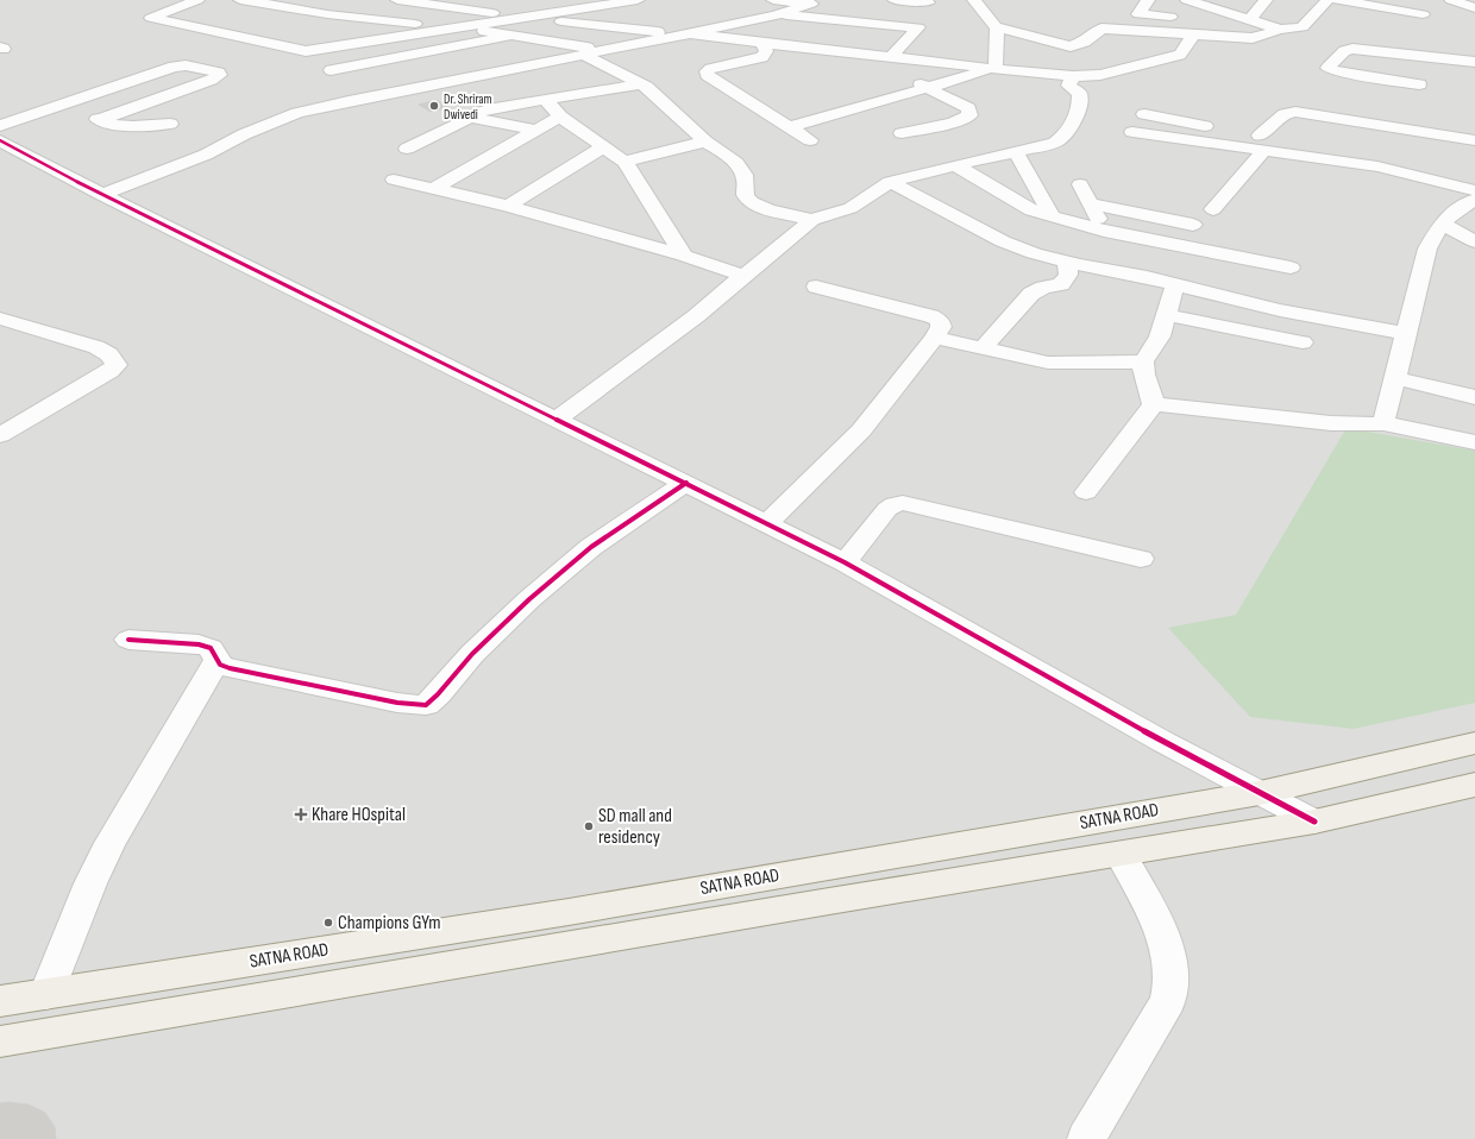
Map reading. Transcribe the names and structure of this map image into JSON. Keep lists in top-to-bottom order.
{
  "streets": {
    "main road": ["SATNA ROAD"]
  },
  "places": {
    "other": ["Dr. Shriram Dwivedi", "SD mall and residency", "Champions GYm"],
    "health": ["Khare HOspital"]
  }
}
